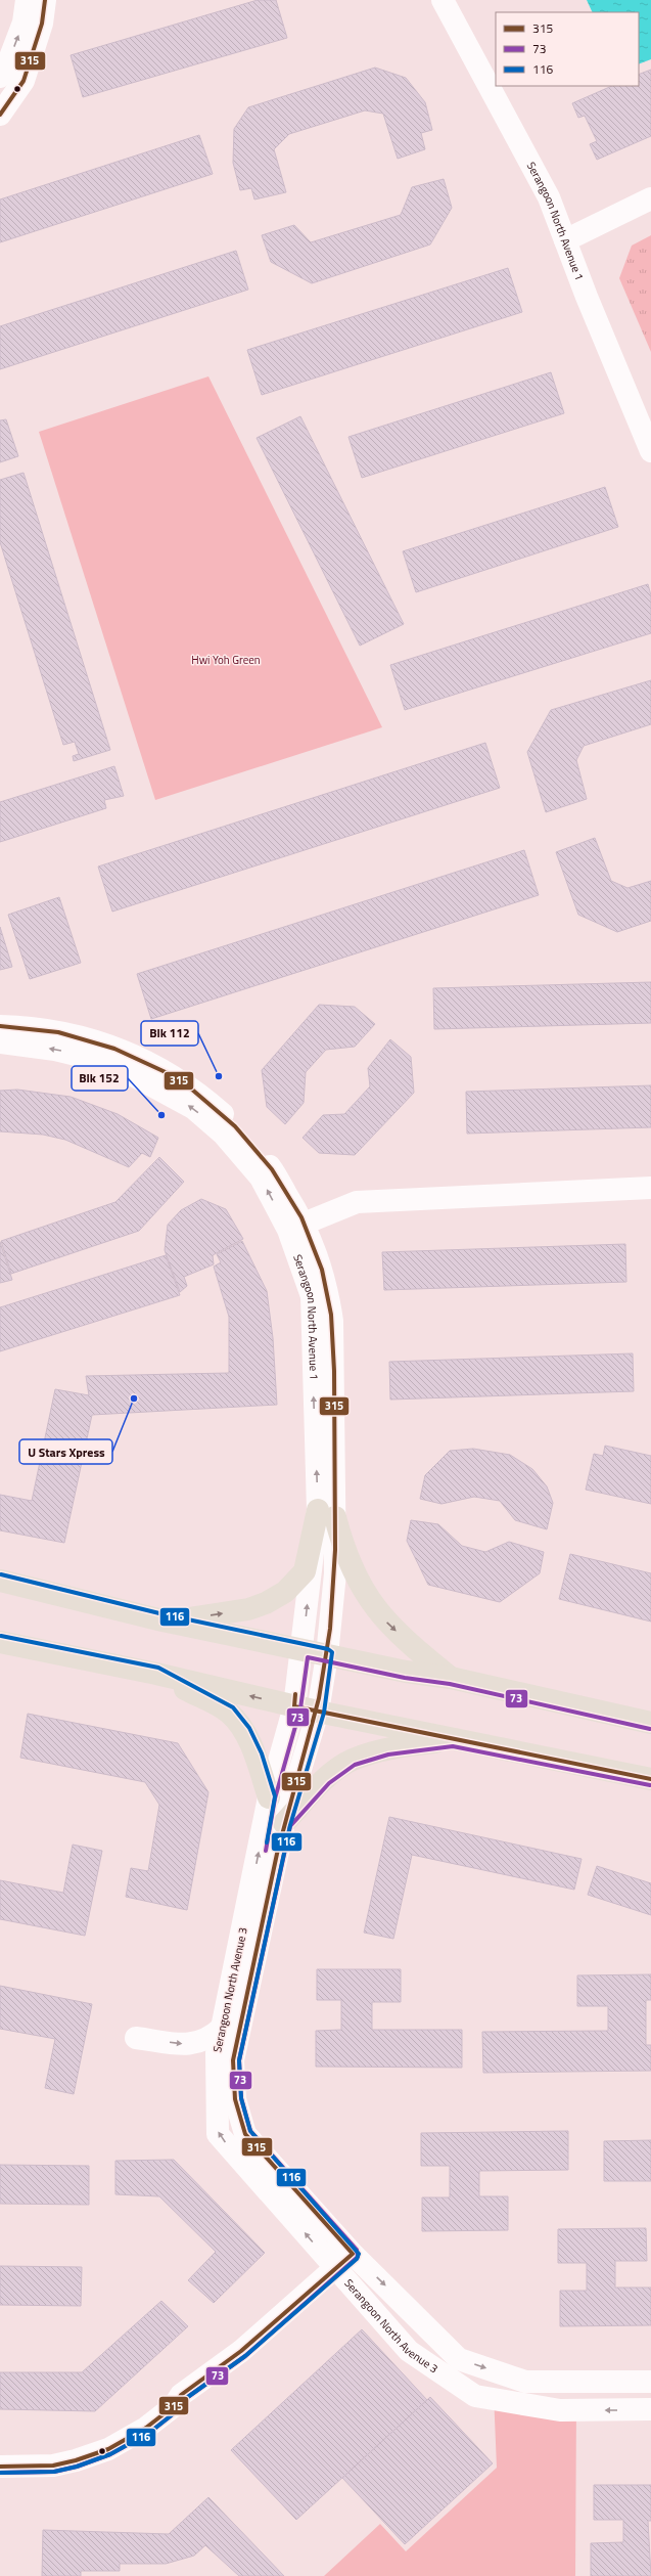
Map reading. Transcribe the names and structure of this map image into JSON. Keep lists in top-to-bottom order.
{
  "streets": {
    "street": ["Serangoon North Avenue 1", "Serangoon North Avenue 3"]
  },
  "crossings": [
    ["Serangoon North Avenue 1", "Serangoon North Avenue 3"]
  ],
  "parks": ["Hwi Yoh Green"],
  "places": ["Blk 112", "Blk 152", "U Stars Xpress"],
  "lines": ["transit line 315", "transit line 116", "transit line 73"],
  "legend": ["315", "73", "116"]
}
